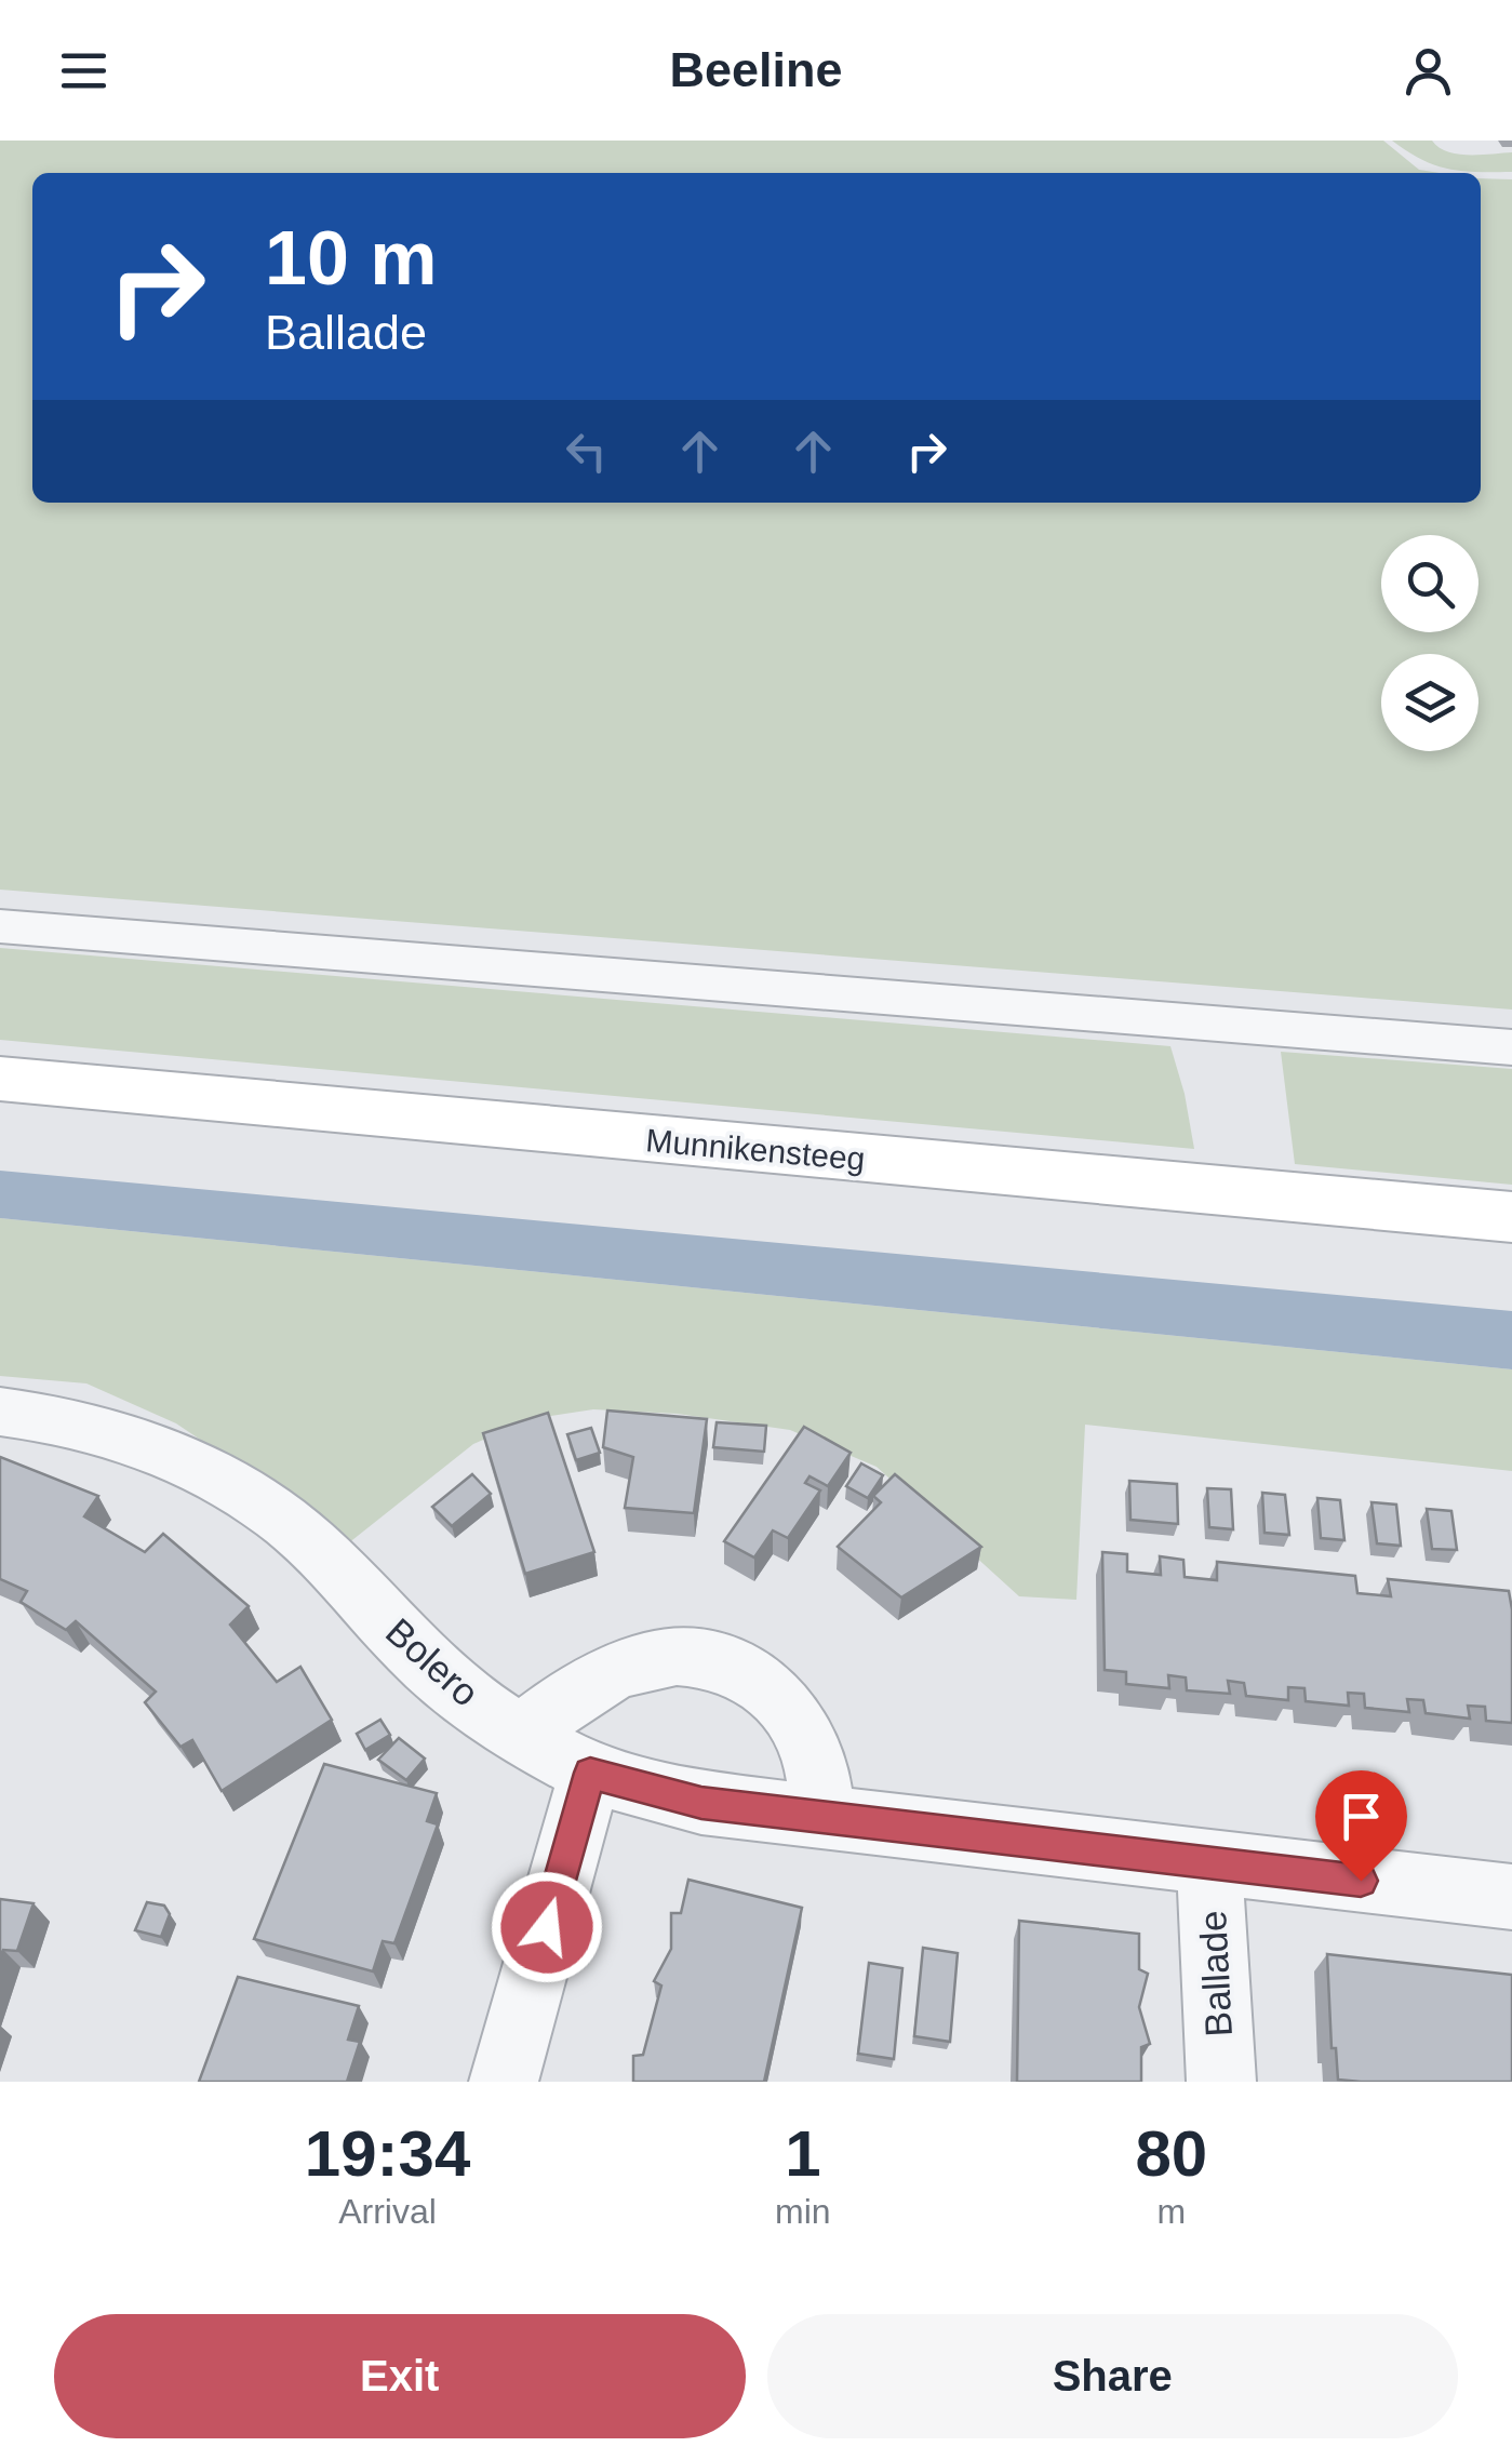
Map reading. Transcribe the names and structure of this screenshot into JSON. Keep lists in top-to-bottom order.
{
  "streets": {
    "main road": ["Munnikensteeg"],
    "street": ["Bolero", "Ballade"]
  },
  "crossings": [
    ["Bolero", "Ballade"]
  ],
  "page": {
    "header": "Beeline",
    "turn": ["10 m", "Ballade"],
    "eta": [
      "19:34",
      "Arrival",
      "1",
      "min",
      "80",
      "m"
    ],
    "buttons": ["Exit", "Share"]
  }
}
